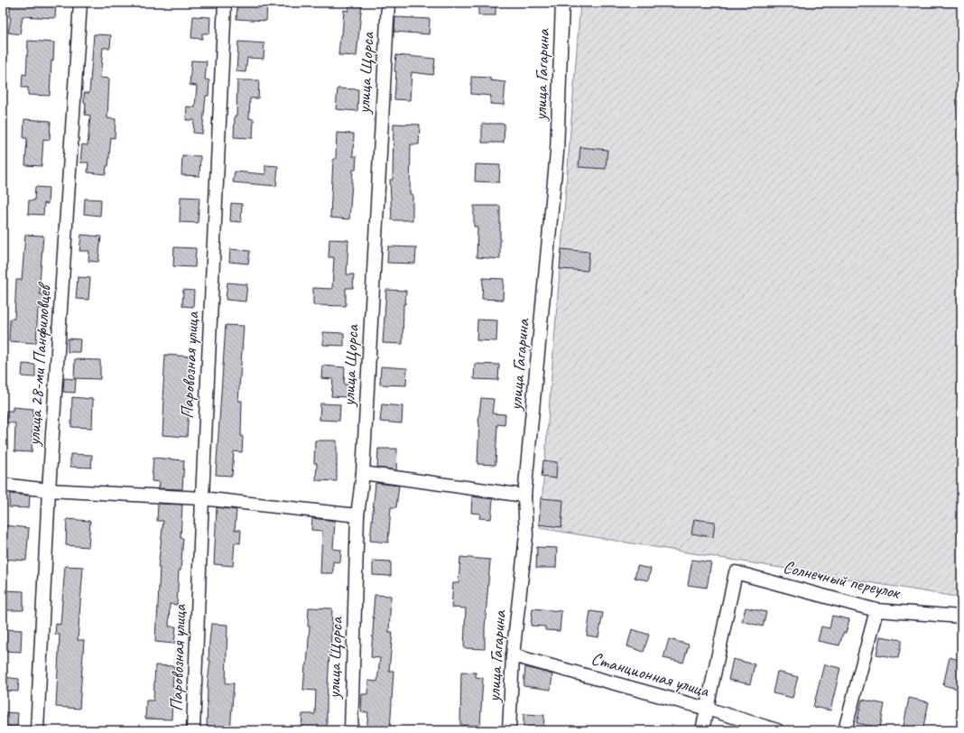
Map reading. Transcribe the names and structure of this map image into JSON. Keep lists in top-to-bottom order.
{
  "streets": {
    "street": [
      "улица Щорса",
      "улица Гагарина",
      "улица 28-ми Панфиловцев",
      "Паровозная улица",
      "Солнечный переулок",
      "Станционная улица"
    ]
  },
  "crossings": [
    ["улица Гагарина", "Станционная улица"],
    ["Солнечный переулок", "Станционная улица"]
  ]
}
